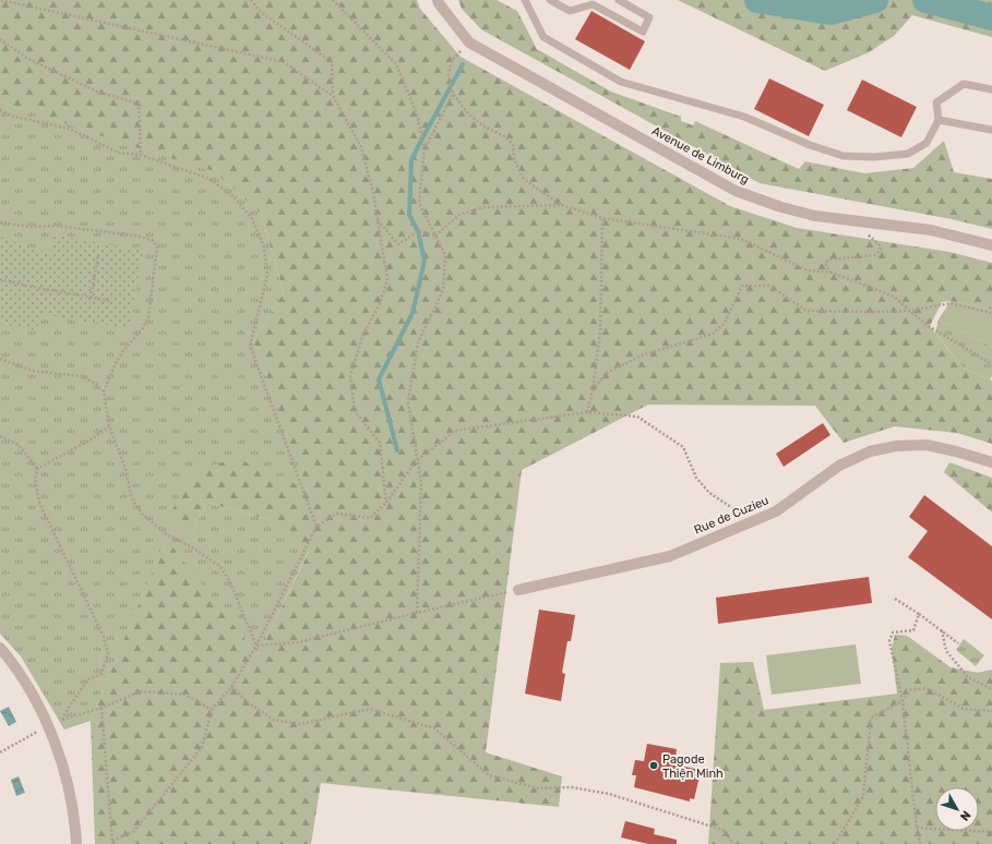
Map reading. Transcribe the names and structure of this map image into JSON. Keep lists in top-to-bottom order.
{
  "streets": {
    "street": ["Avenue de Limburg", "Rue de Cuzieu"]
  },
  "places": ["Pagode Thiện Minh"],
  "north": "bottom right"
}
